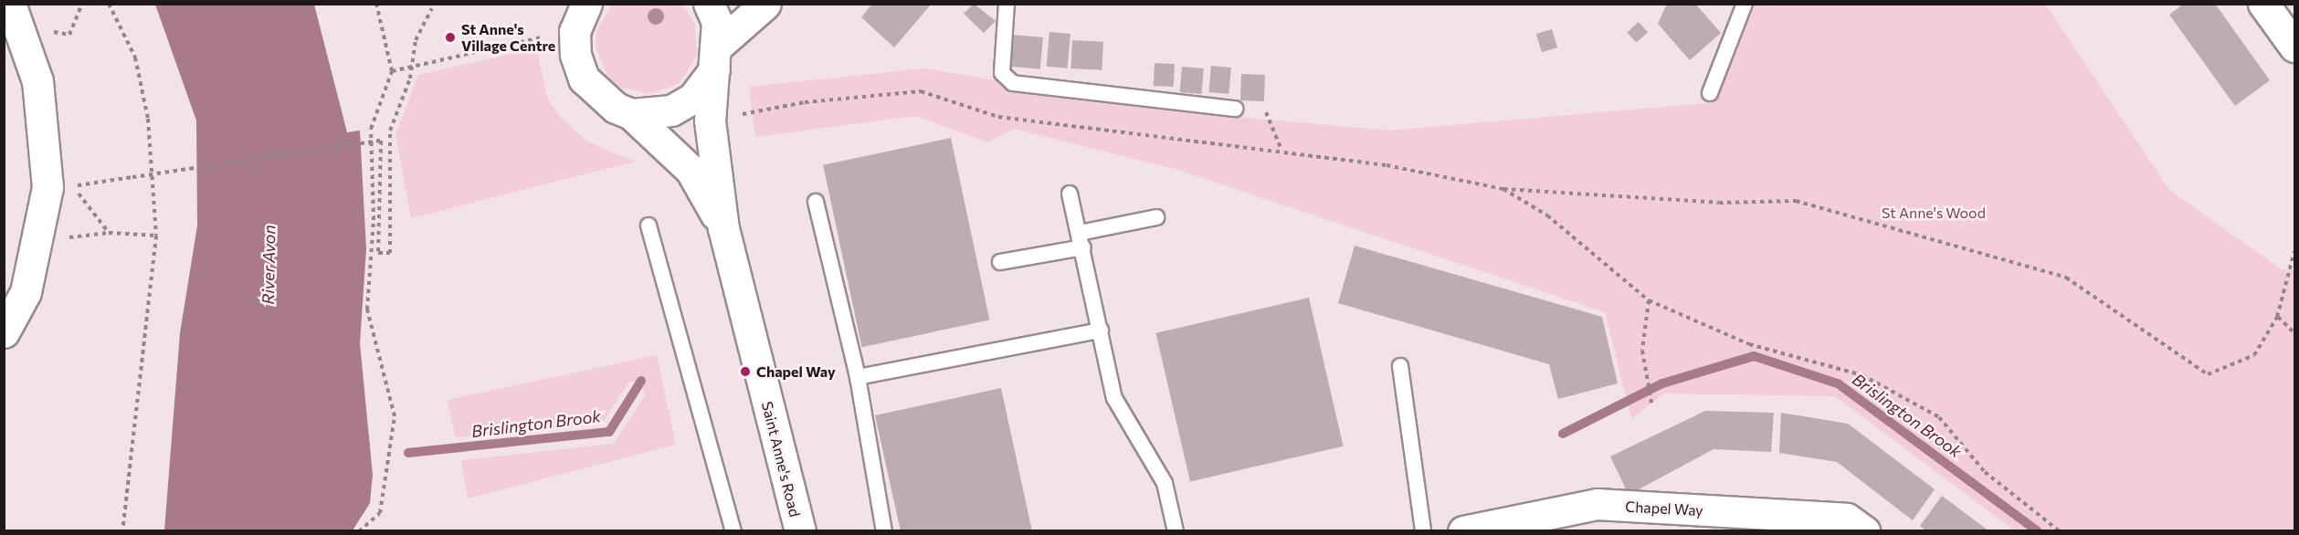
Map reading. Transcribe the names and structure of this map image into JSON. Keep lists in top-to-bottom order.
{
  "streets": {
    "street": ["Saint Anne's Road", "Chapel Way"]
  },
  "water": ["River Avon", "Brislington Brook"],
  "parks": ["St Anne's Wood"],
  "places": ["St Anne's Village Centre", "Chapel Way"]
}
